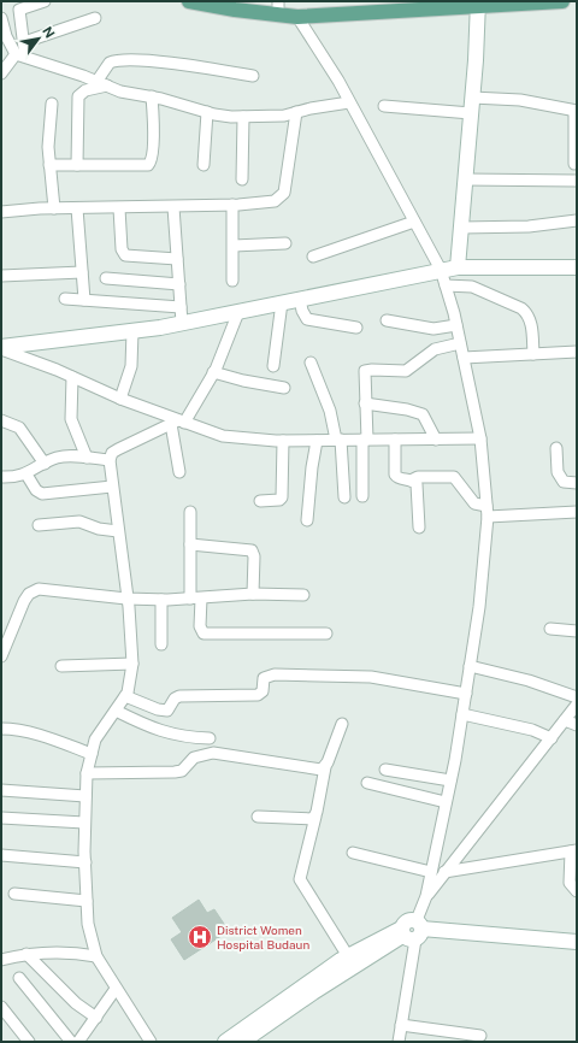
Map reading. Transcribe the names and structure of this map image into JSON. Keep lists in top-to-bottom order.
{
  "places": {
    "hospital": ["District Women Hospital Budaun"]
  },
  "north": "top right"
}
